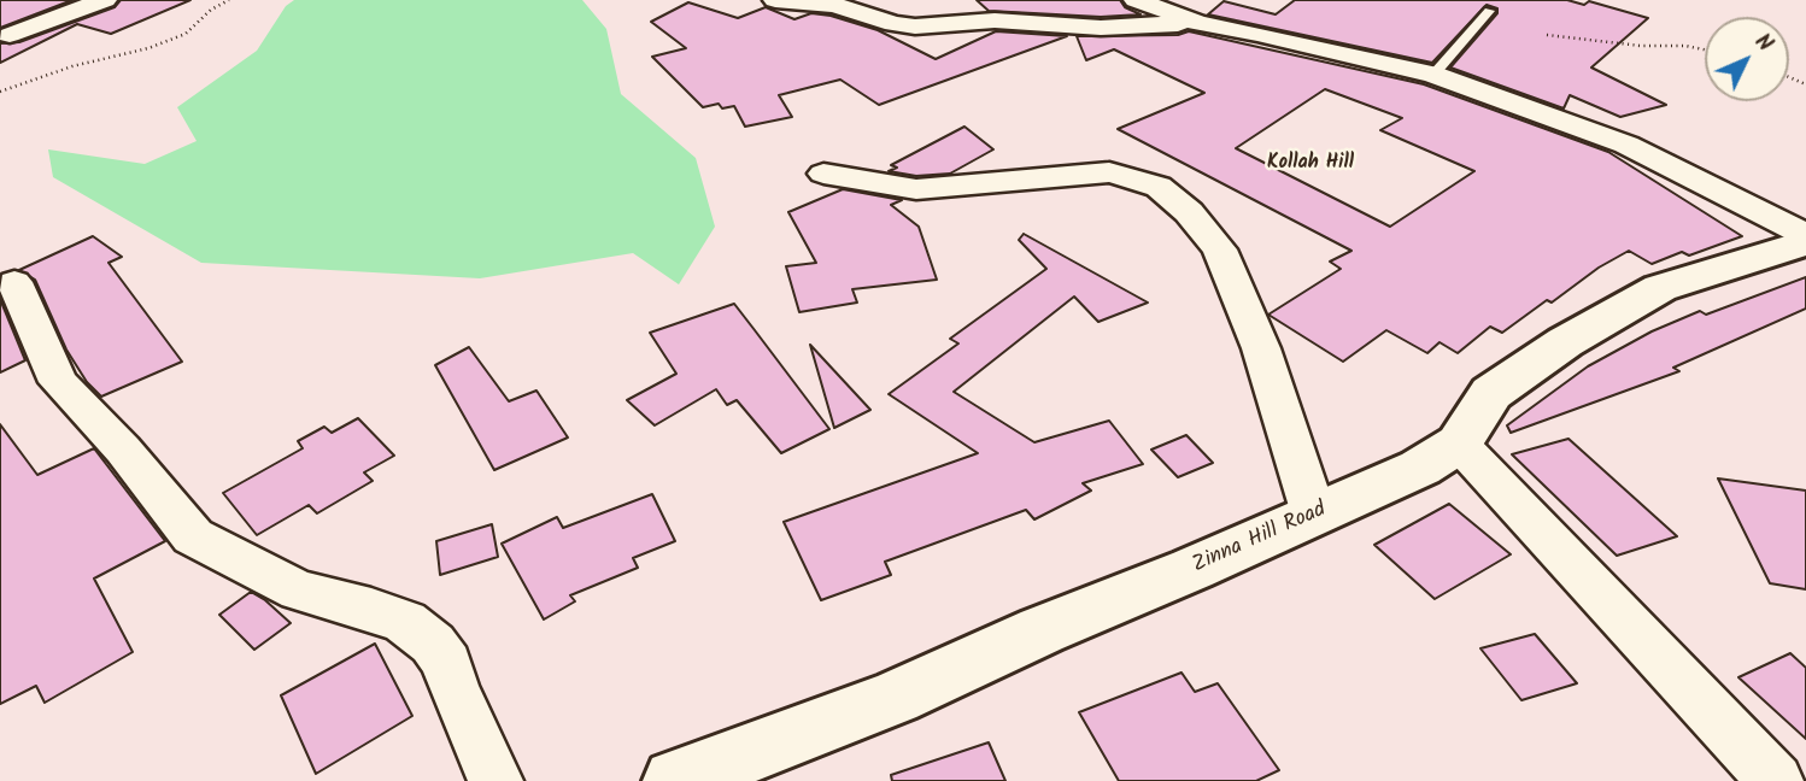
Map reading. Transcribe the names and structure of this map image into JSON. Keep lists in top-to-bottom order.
{
  "streets": {
    "street": ["Zinna Hill Road"]
  },
  "districts": ["Kollah Hill"],
  "north": "top right"
}
